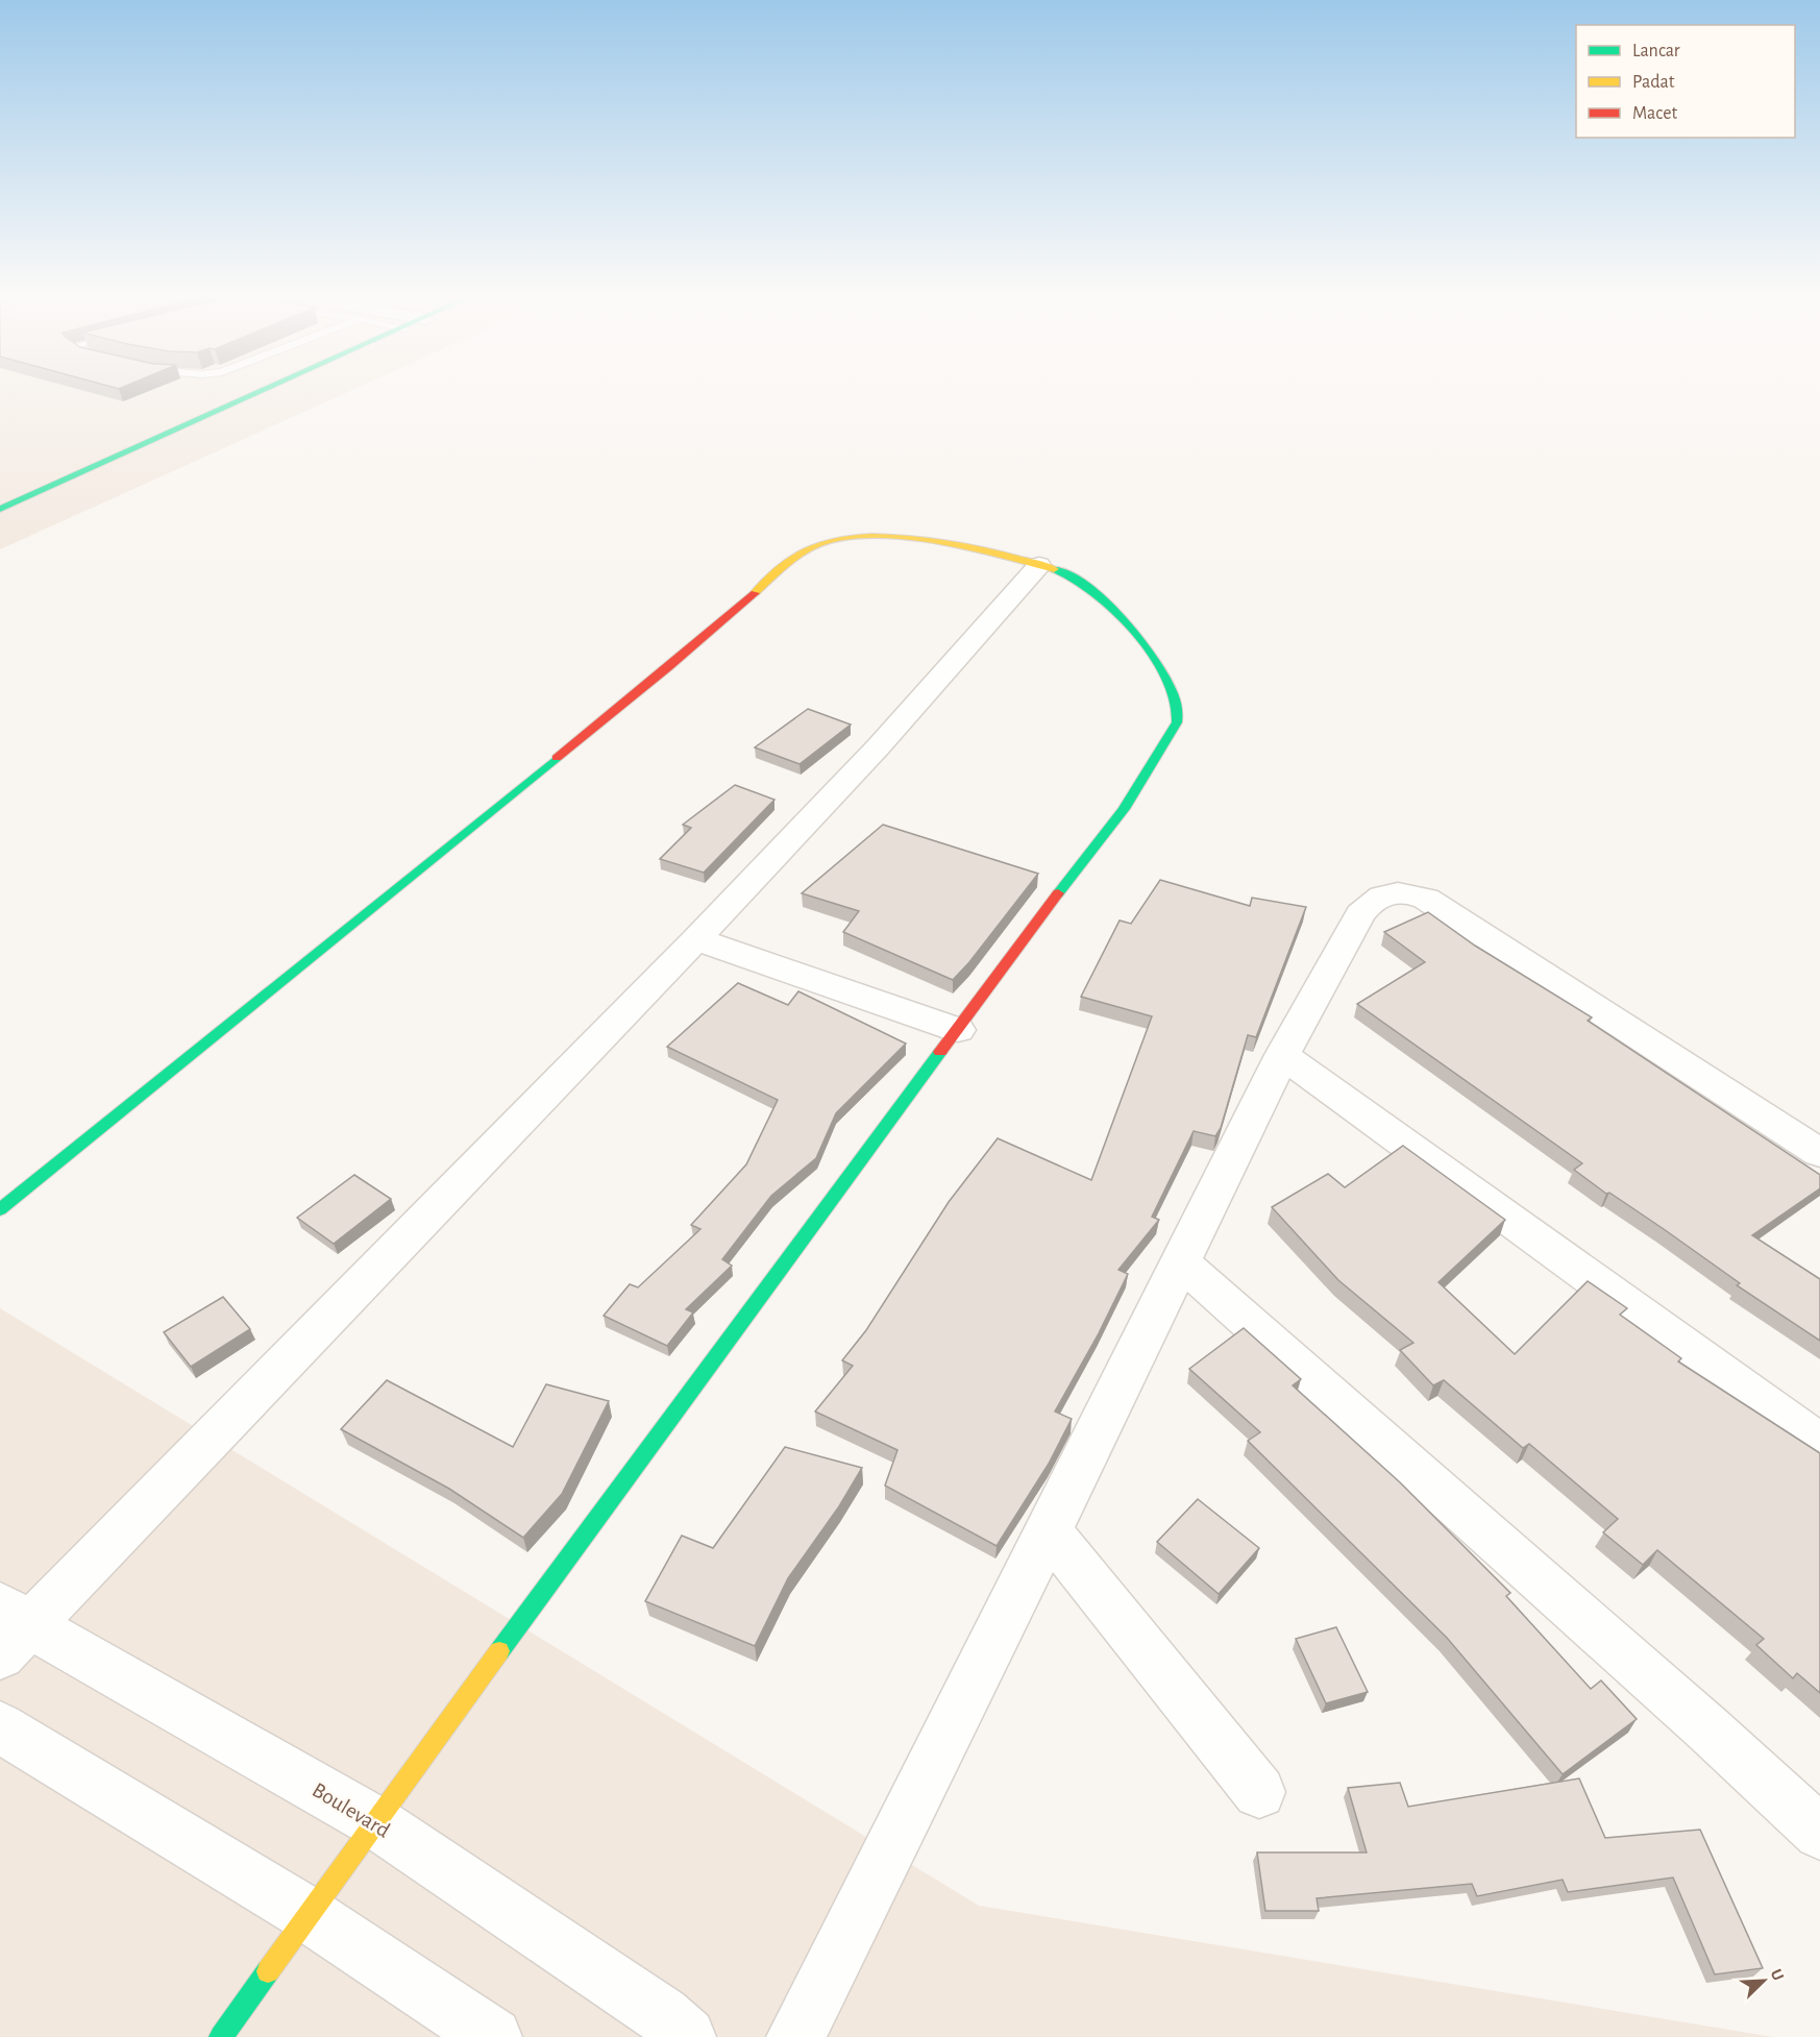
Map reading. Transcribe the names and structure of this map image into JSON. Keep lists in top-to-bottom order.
{
  "streets": {
    "street": ["Boulevard"]
  },
  "legend": ["Lancar", "Padat", "Macet"],
  "north": "top right"
}
